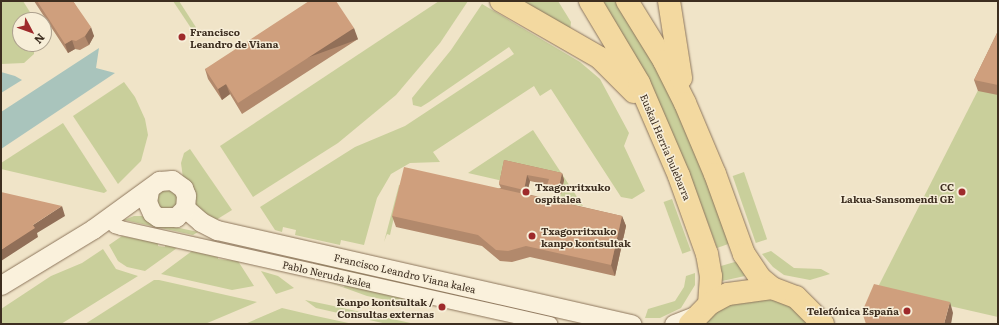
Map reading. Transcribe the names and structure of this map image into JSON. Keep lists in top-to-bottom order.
{
  "streets": {
    "main road": ["Euskal Herria bulebarra"],
    "street": ["Francisco Leandro Viana kalea", "Pablo Neruda kalea"]
  },
  "places": [
    "Francisco Leandro de Viana",
    "Txagorritxuko ospitalea",
    "CC Lakua-Sansomendi GE",
    "Txagorritxuko kanpo kontsultak",
    "Kanpo kontsultak / Consultas externas",
    "Telefónica España"
  ],
  "north": "bottom right"
}
